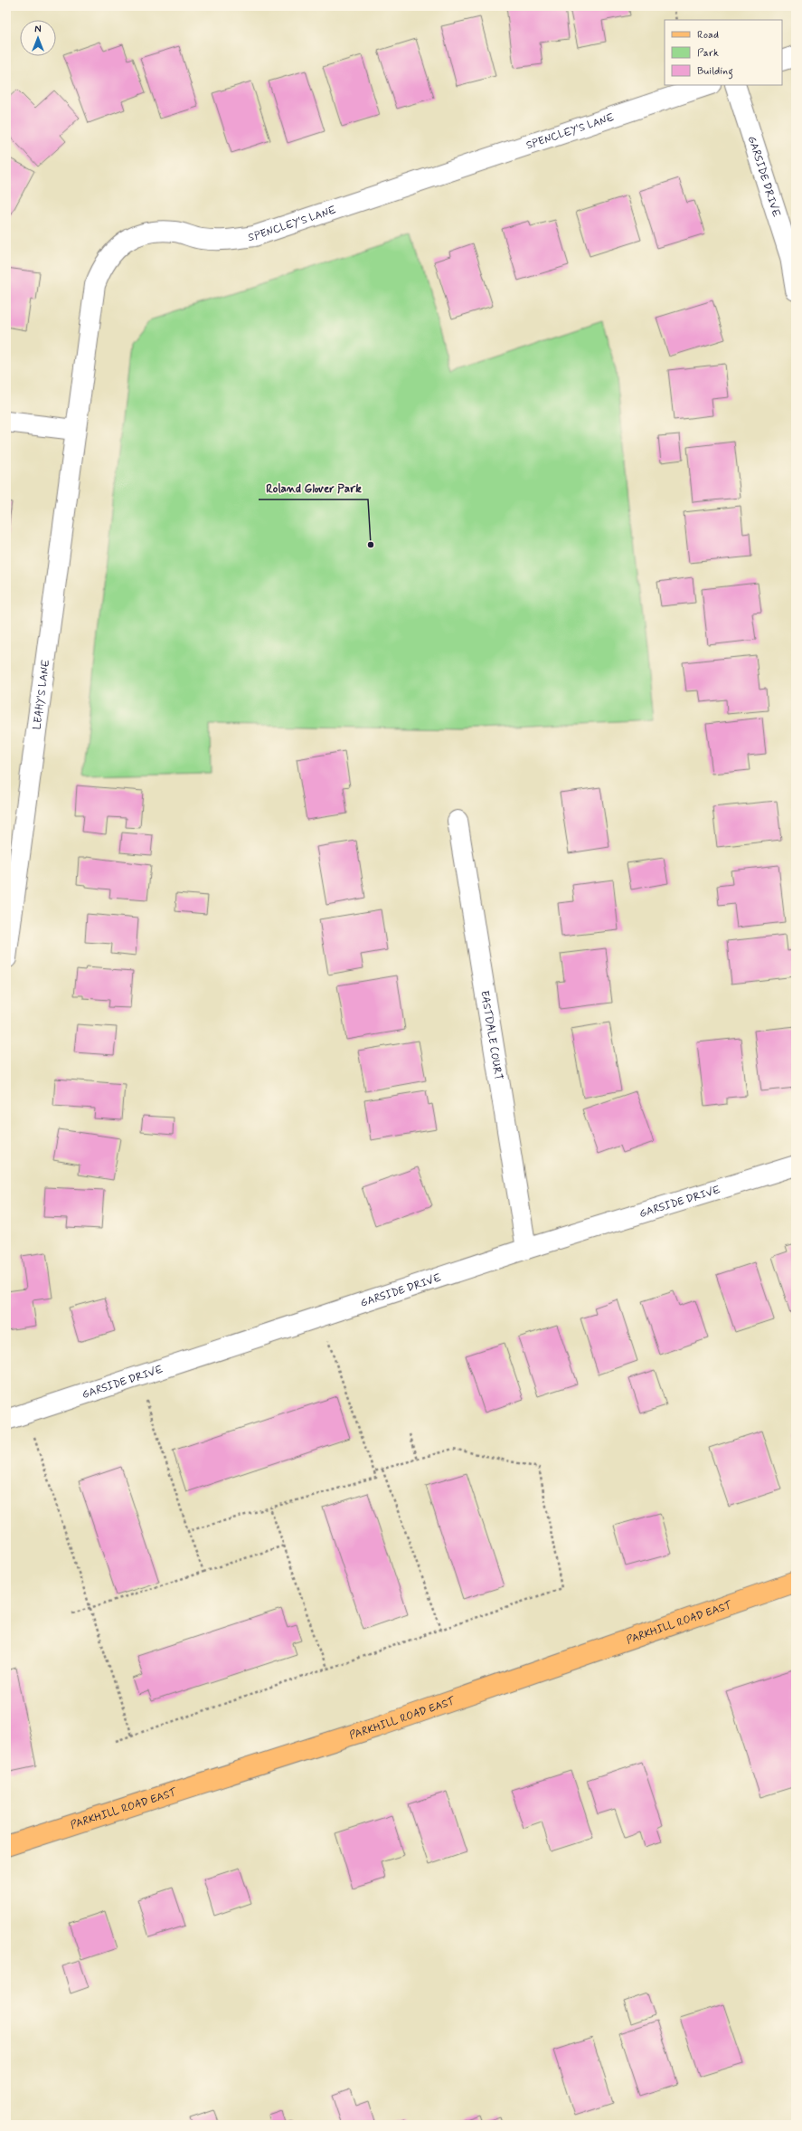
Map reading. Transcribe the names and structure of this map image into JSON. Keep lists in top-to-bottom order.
{
  "streets": {
    "main road": ["PARKHILL ROAD EAST"],
    "street": [
      "SPENCLEY'S LANE",
      "GARSIDE DRIVE",
      "LEAHY'S LANE",
      "EASTDALE COURT"
    ]
  },
  "crossings": [
    ["SPENCLEY'S LANE", "LEAHY'S LANE"],
    ["GARSIDE DRIVE", "EASTDALE COURT"]
  ],
  "places": ["Roland Glover Park"],
  "legend": ["Road", "Park", "Building"],
  "north": "top"
}
